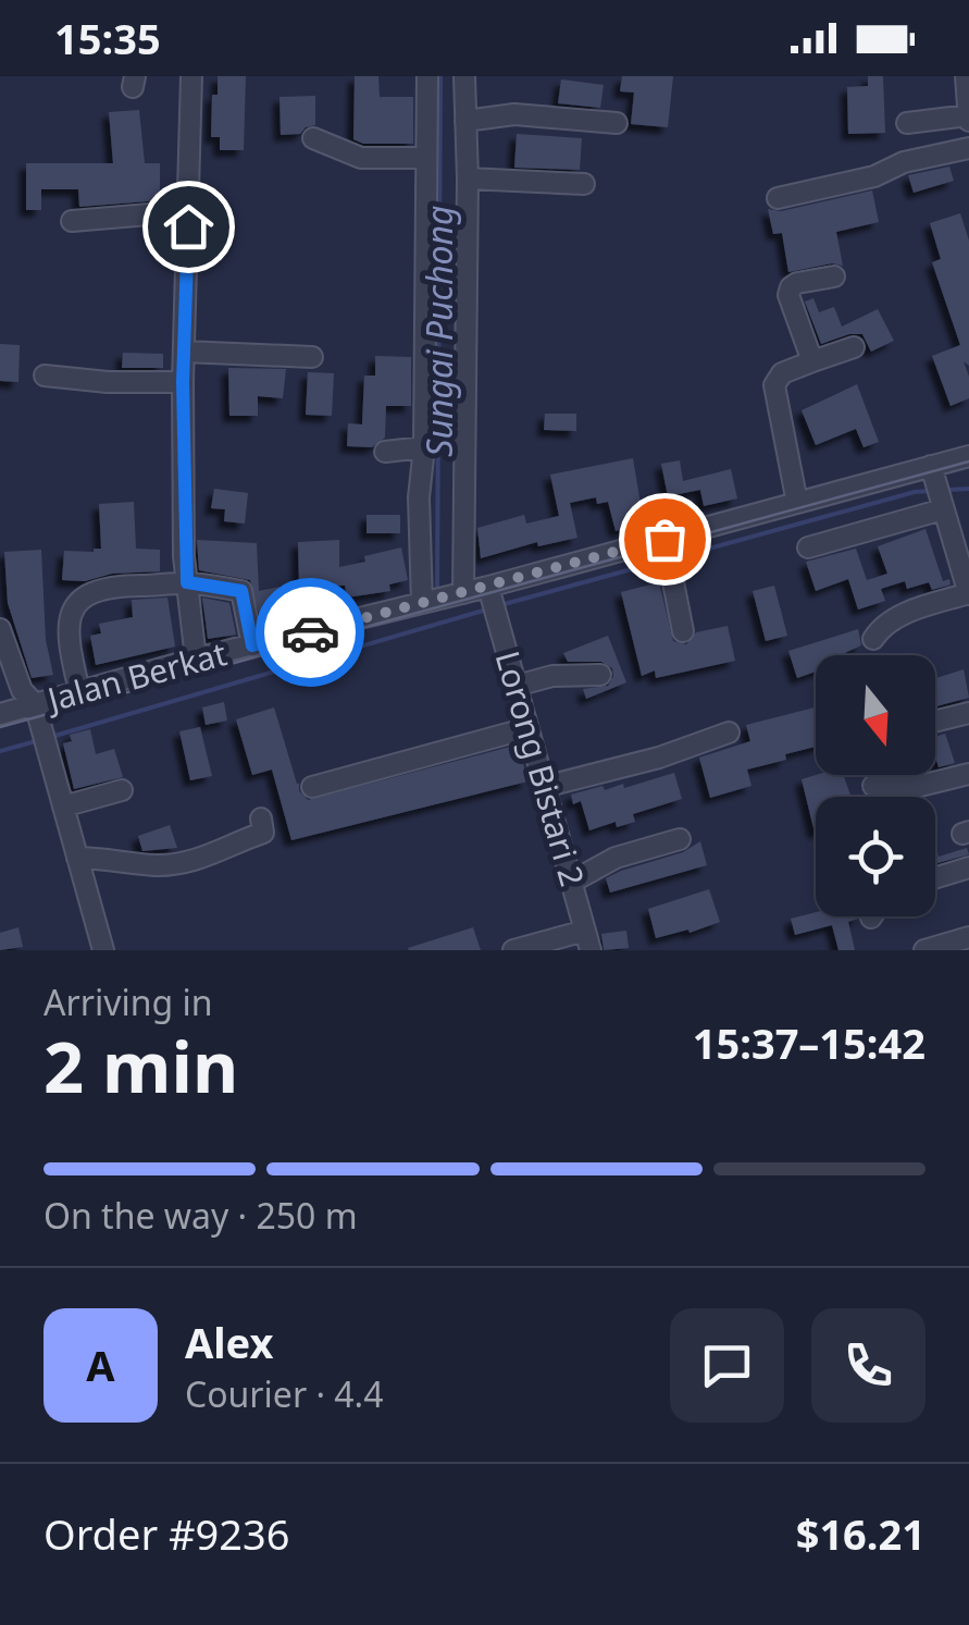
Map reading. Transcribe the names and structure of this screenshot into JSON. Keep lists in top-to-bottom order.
{
  "streets": {
    "street": ["Jalan Berkat", "Lorong Bistari 2"]
  },
  "crossings": [
    ["Jalan Berkat", "Lorong Bistari 2"]
  ],
  "water": ["Sungai Puchong"],
  "north": "bottom",
  "page": {
    "status": "15:35",
    "heading": ["2 min", "Arriving in", "15:37–15:42"],
    "panel": [
      "Alex",
      "Courier · 4.4",
      "Order #9236",
      "$16.21"
    ],
    "bar": "On the way · 250 m",
    "round": "A"
  }
}
